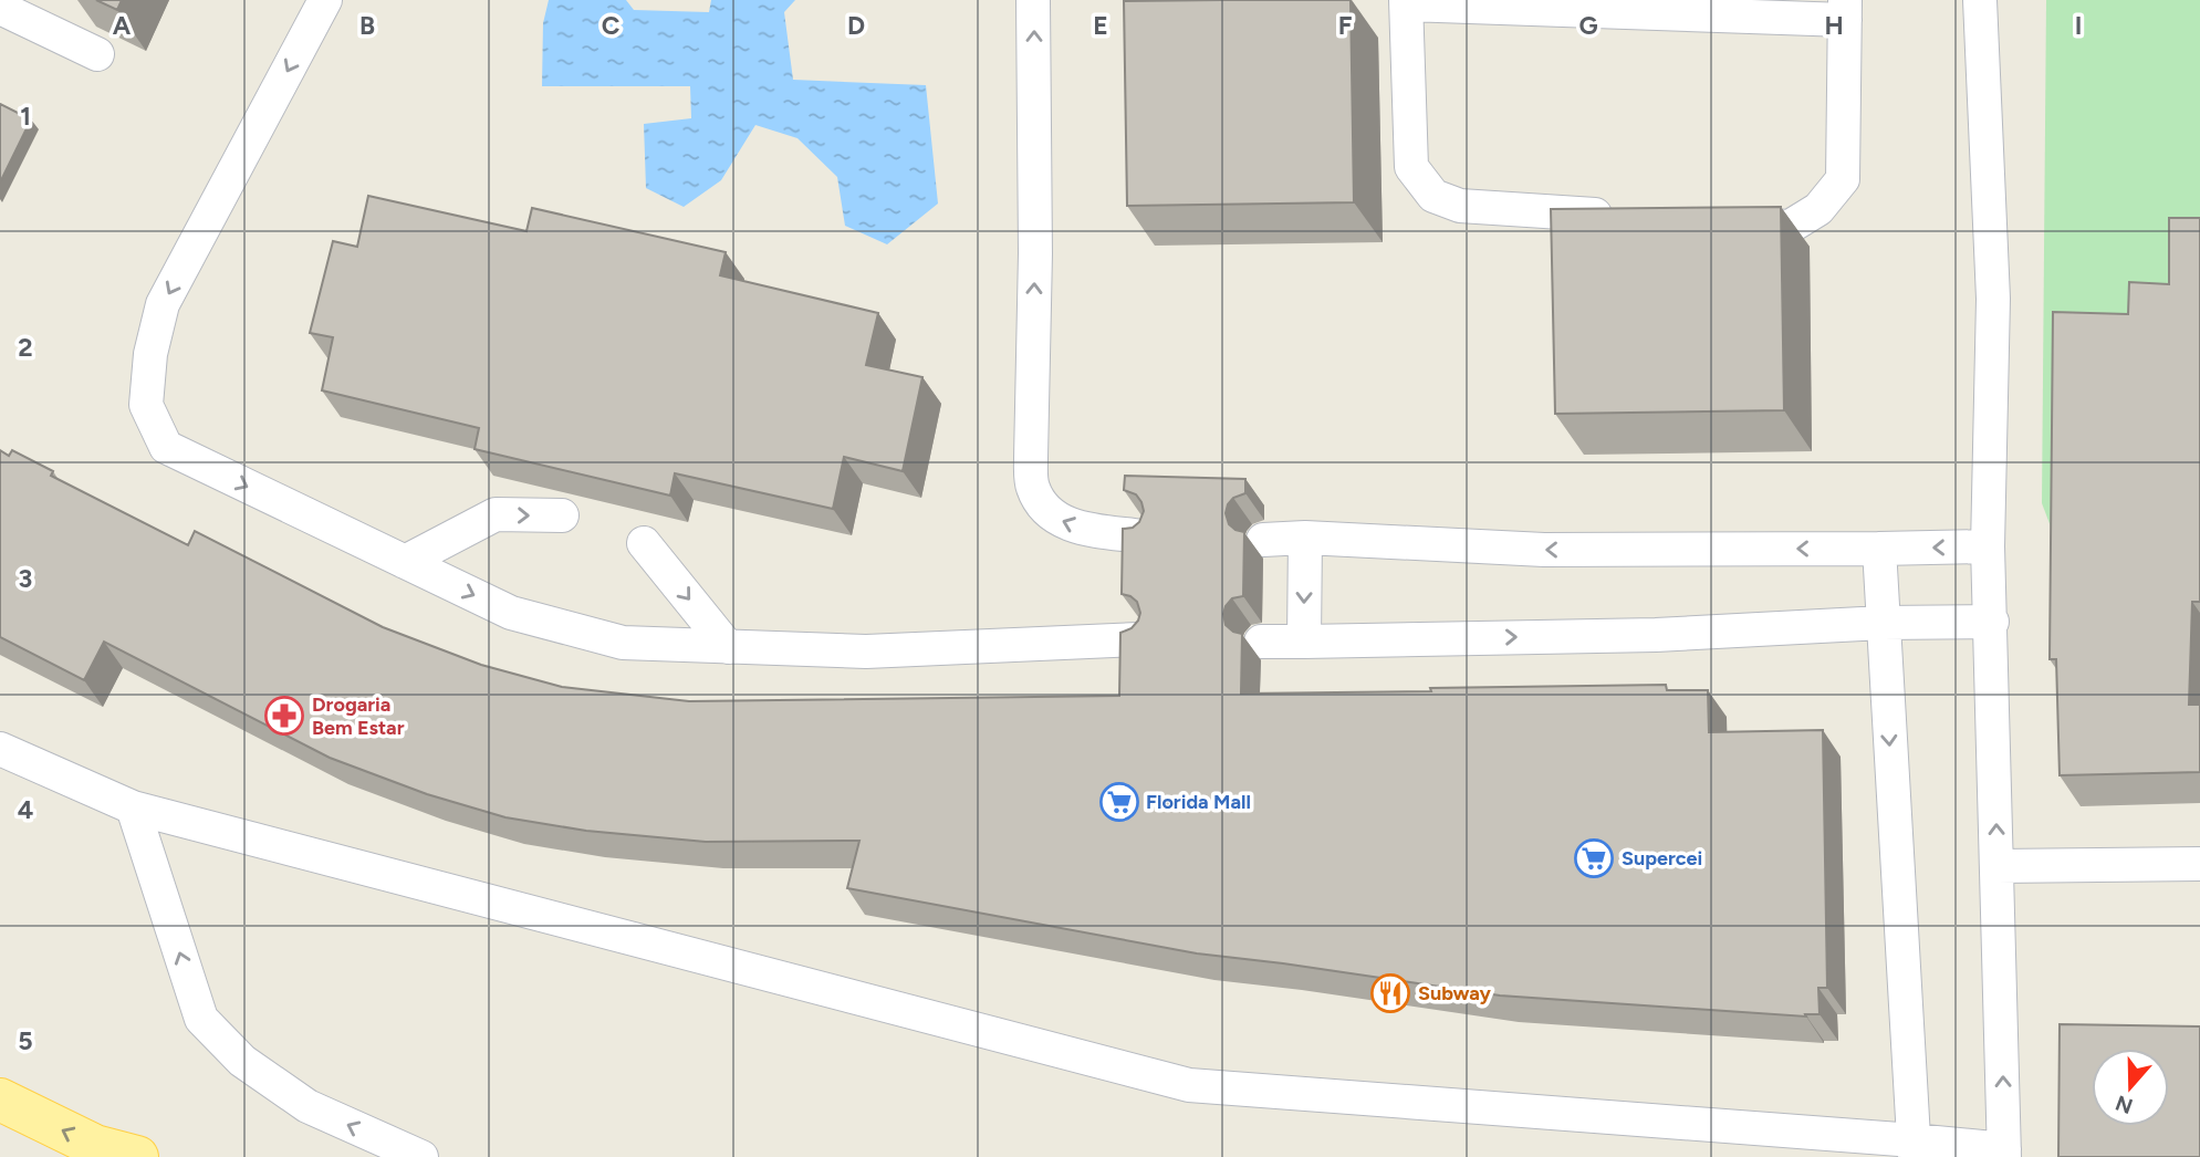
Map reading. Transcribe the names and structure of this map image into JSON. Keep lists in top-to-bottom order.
{
  "places": {
    "pharmacy": ["Drogaria Bem Estar"],
    "supermarket": ["Florida Mall", "Supercei"],
    "restaurant": ["Subway"]
  },
  "north": "bottom",
  "grid": {
    "columns": [
      "A",
      "B",
      "C",
      "D",
      "E",
      "F",
      "G",
      "H",
      "I"
    ],
    "rows": [
      "1",
      "2",
      "3",
      "4",
      "5"
    ]
  }
}
